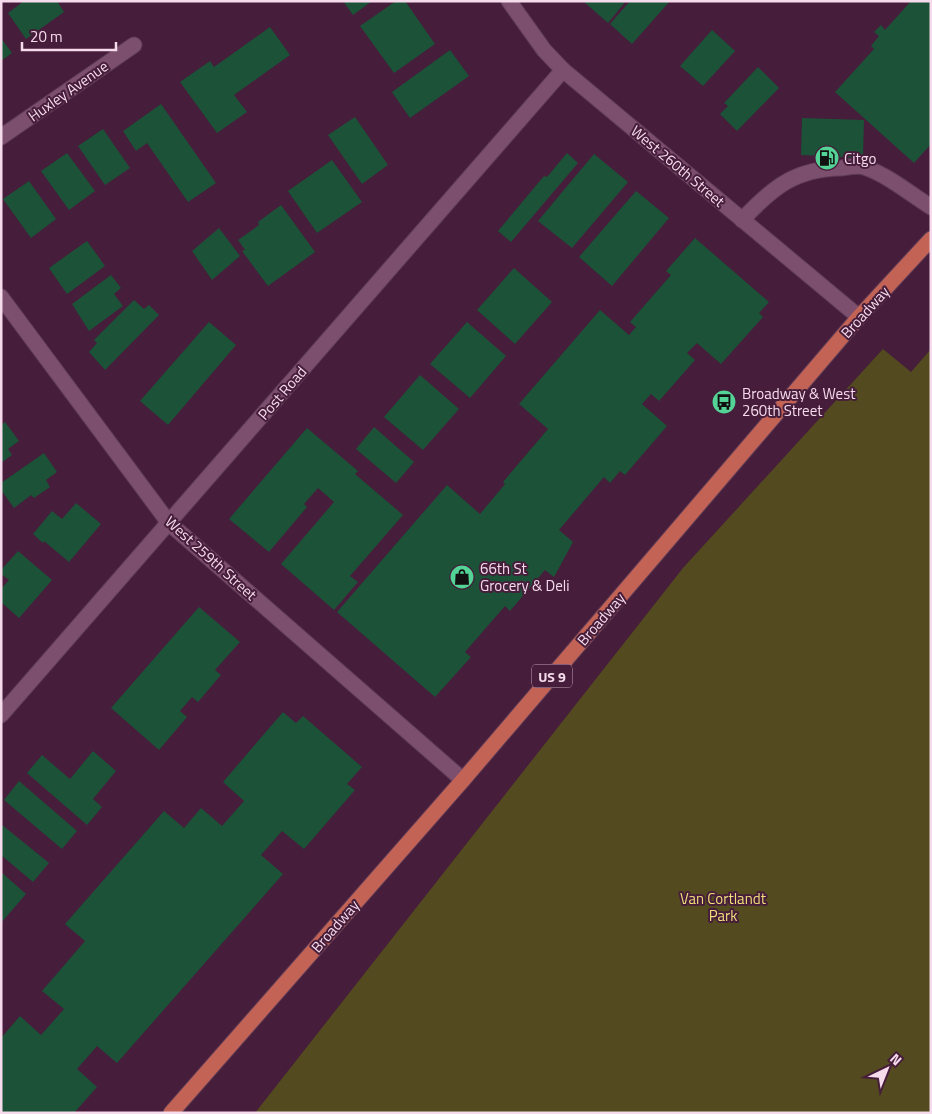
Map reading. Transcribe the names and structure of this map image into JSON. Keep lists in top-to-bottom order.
{
  "streets": {
    "main road": ["Broadway", "US 9"],
    "street": [
      "Huxley Avenue",
      "West 260th Street",
      "Post Road",
      "West 259th Street"
    ]
  },
  "crossings": [
    ["West 260th Street", "Broadway"],
    ["West 260th Street", "Post Road"],
    ["Broadway", "West 259th Street"],
    ["Post Road", "West 259th Street"]
  ],
  "parks": ["Van Cortlandt Park"],
  "places": {
    "fuel station": ["Citgo"],
    "bus stop": ["Broadway & West 260th Street"],
    "shop": ["66th St Grocery & Deli"]
  },
  "scale_bar": "20 m",
  "north": "top right"
}
